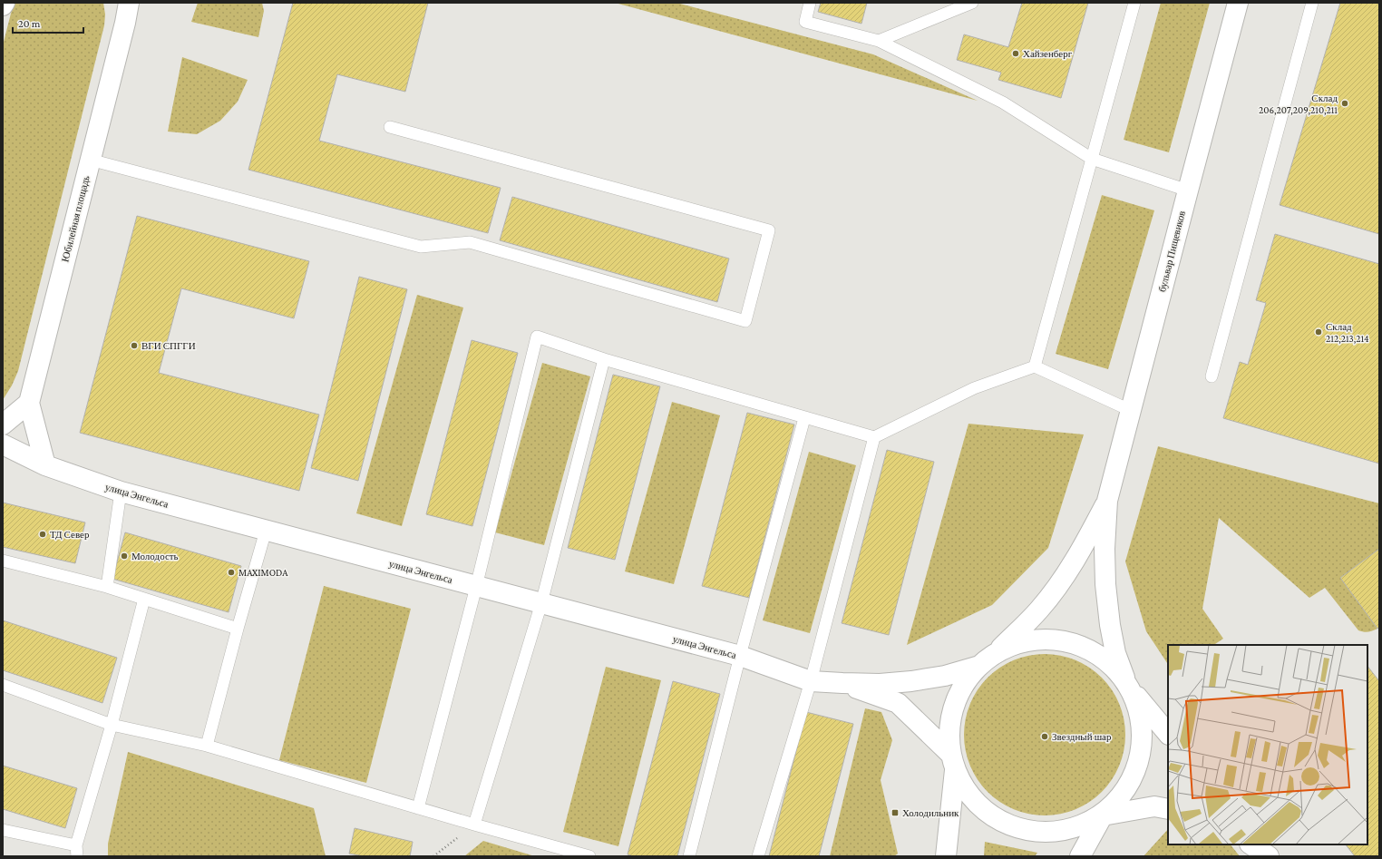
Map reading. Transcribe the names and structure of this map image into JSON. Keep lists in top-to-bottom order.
{
  "streets": {
    "main road": ["Юбилейная площадь", "бульвар Пищевиков", "улица Энгельса"]
  },
  "crossings": [
    ["бульвар Пищевиков", "улица Энгельса"]
  ],
  "places": {
    "other": [
      "Хайзенберг",
      "Склад 206,207,209,210,211",
      "Склад 212,213,214",
      "ВГИ СПГГИ",
      "ТД Север",
      "Молодость",
      "MAXIMODA",
      "Звездный шар"
    ],
    "transit": ["Холодильник"]
  },
  "scale_bar": "20 m"
}
